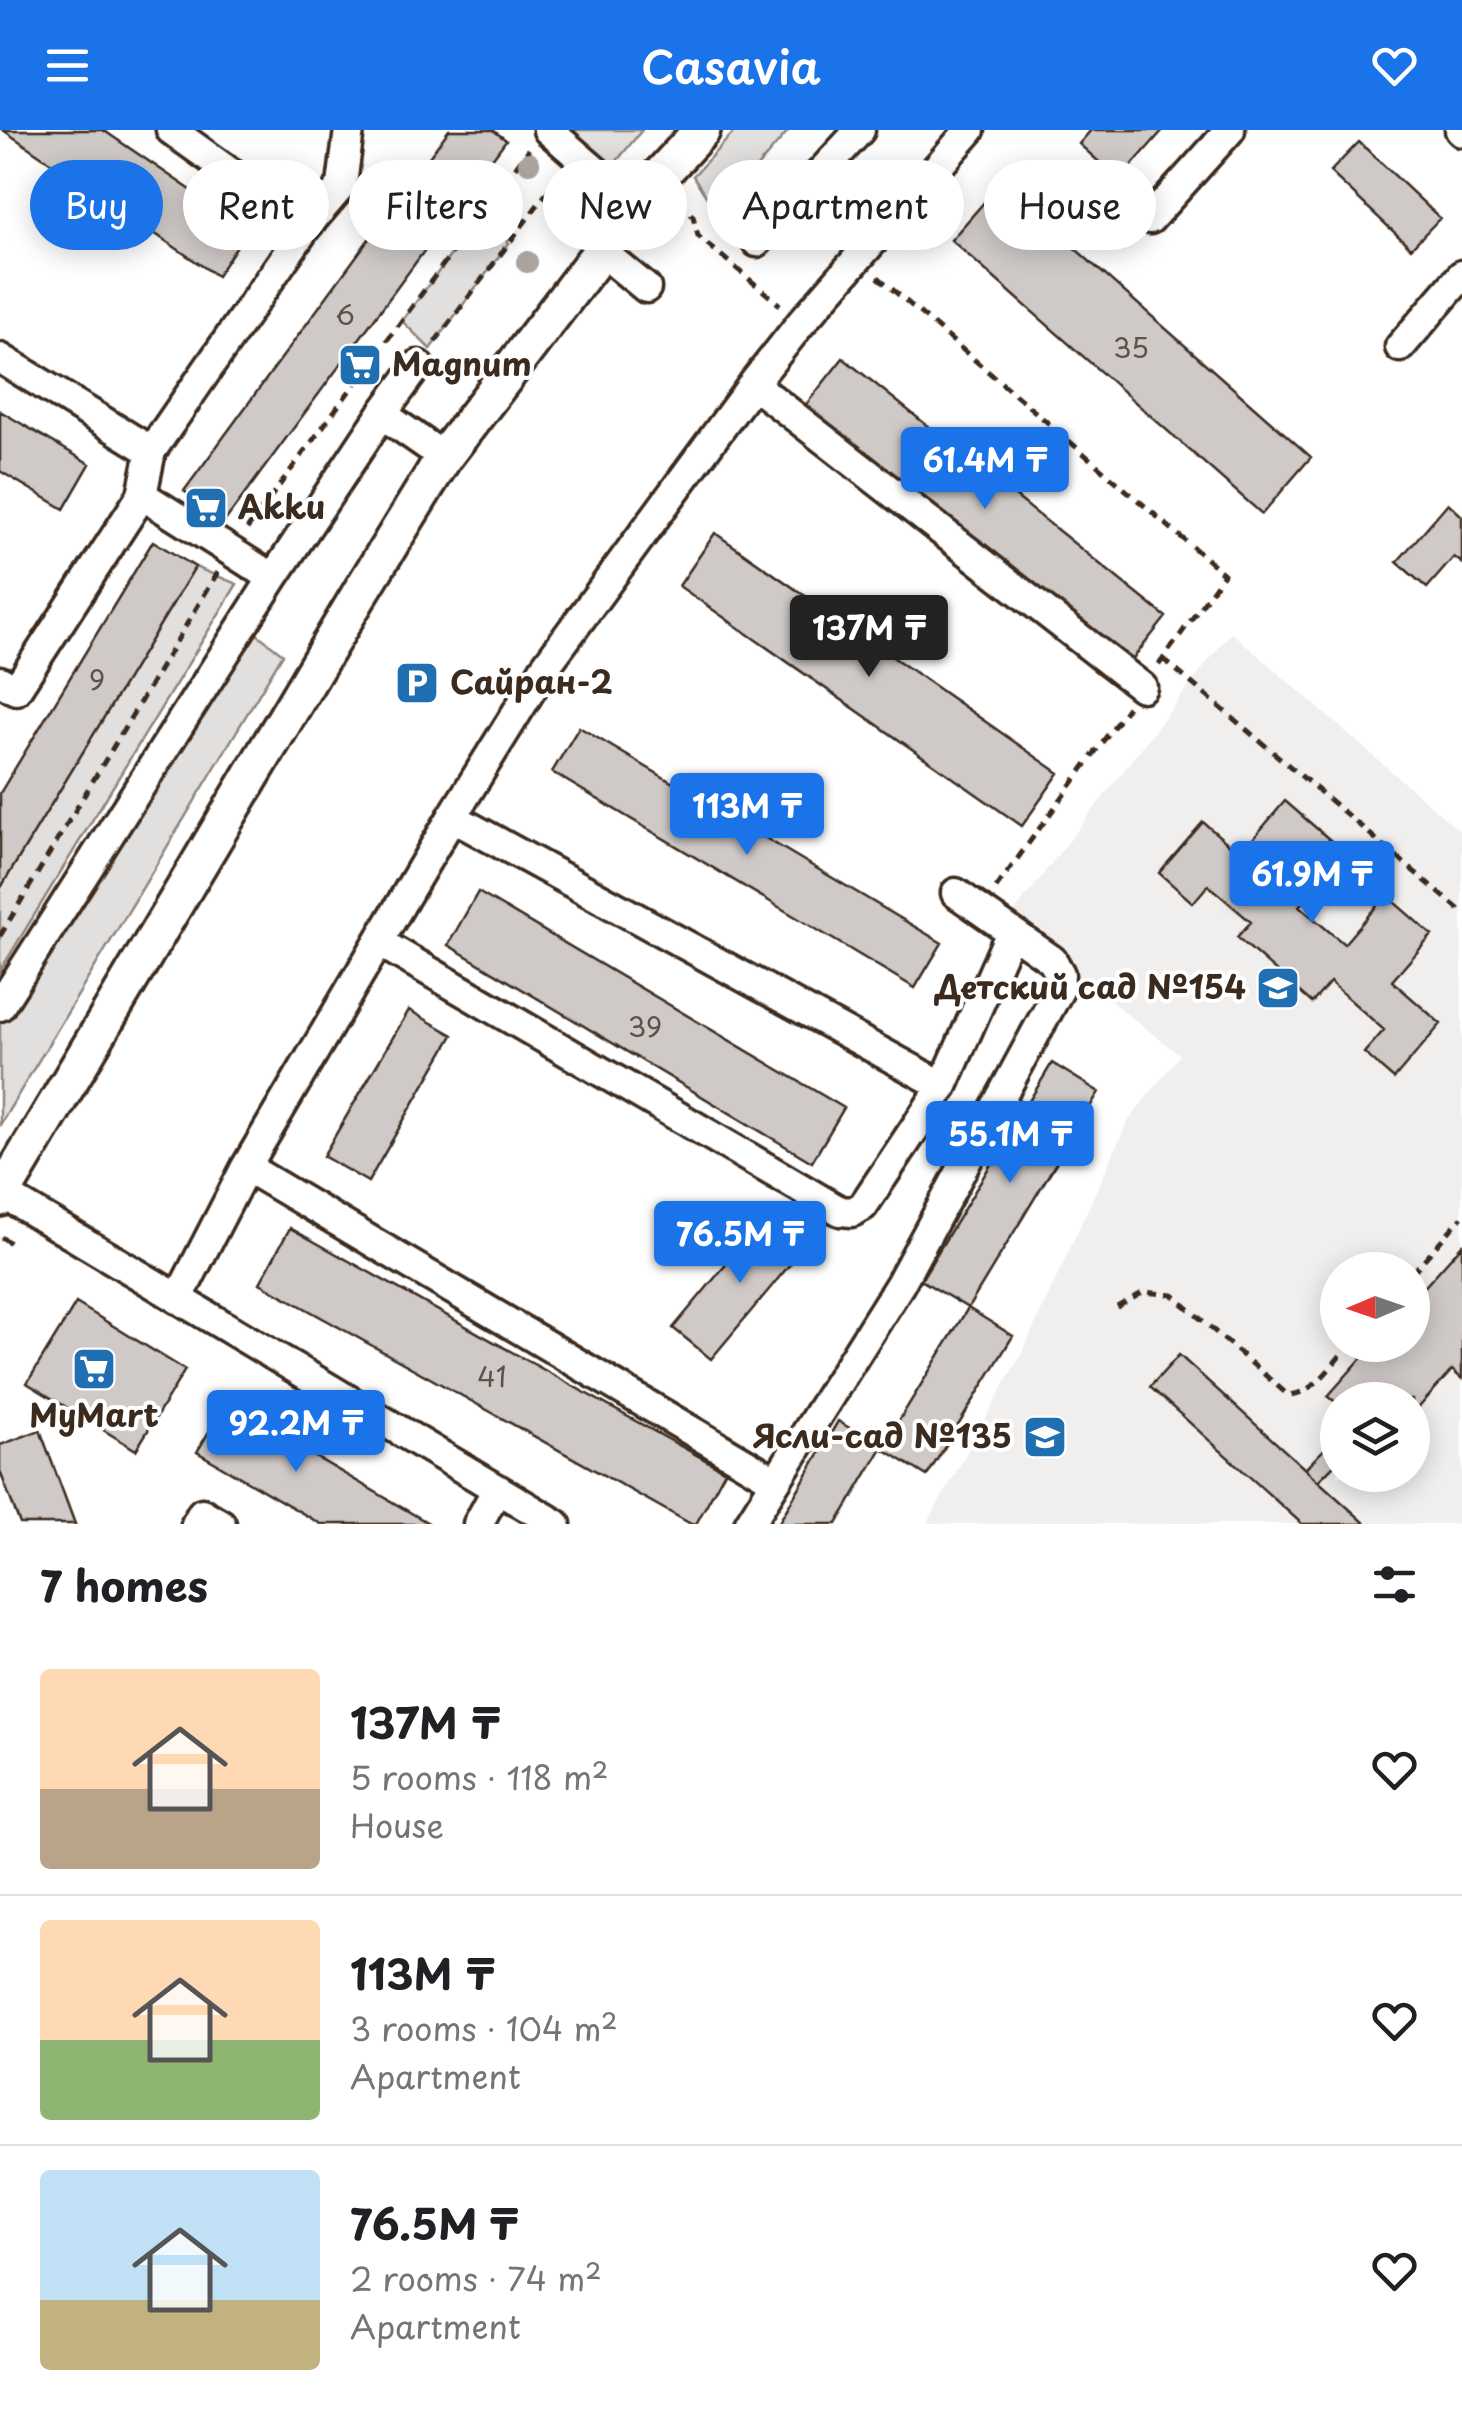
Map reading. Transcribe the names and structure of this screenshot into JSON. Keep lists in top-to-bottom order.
{
  "places": {
    "supermarket": ["Magnum", "Akku", "MyMart"],
    "parking": ["Сайран-2"],
    "school or university": ["Детский сад №154", "Ясли-сад №135"]
  },
  "house_numbers": [
    "6",
    "35",
    "9",
    "39",
    "41"
  ],
  "north": "left",
  "page": {
    "header": "Casavia",
    "chip": [
      "Buy",
      "Rent",
      "Filters",
      "New",
      "Apartment",
      "House"
    ],
    "price": [
      "61.4M ₸",
      "137M ₸",
      "113M ₸",
      "61.9M ₸",
      "55.1M ₸",
      "76.5M ₸",
      "92.2M ₸"
    ],
    "heading": "7 homes",
    "list": [
      {
        "name": "137M ₸",
        "note": "5 rooms · 118 m² · House"
      },
      {
        "name": "113M ₸",
        "note": "3 rooms · 104 m² · Apartment"
      },
      {
        "name": "76.5M ₸",
        "note": "2 rooms · 74 m² · Apartment"
      }
    ]
  }
}
